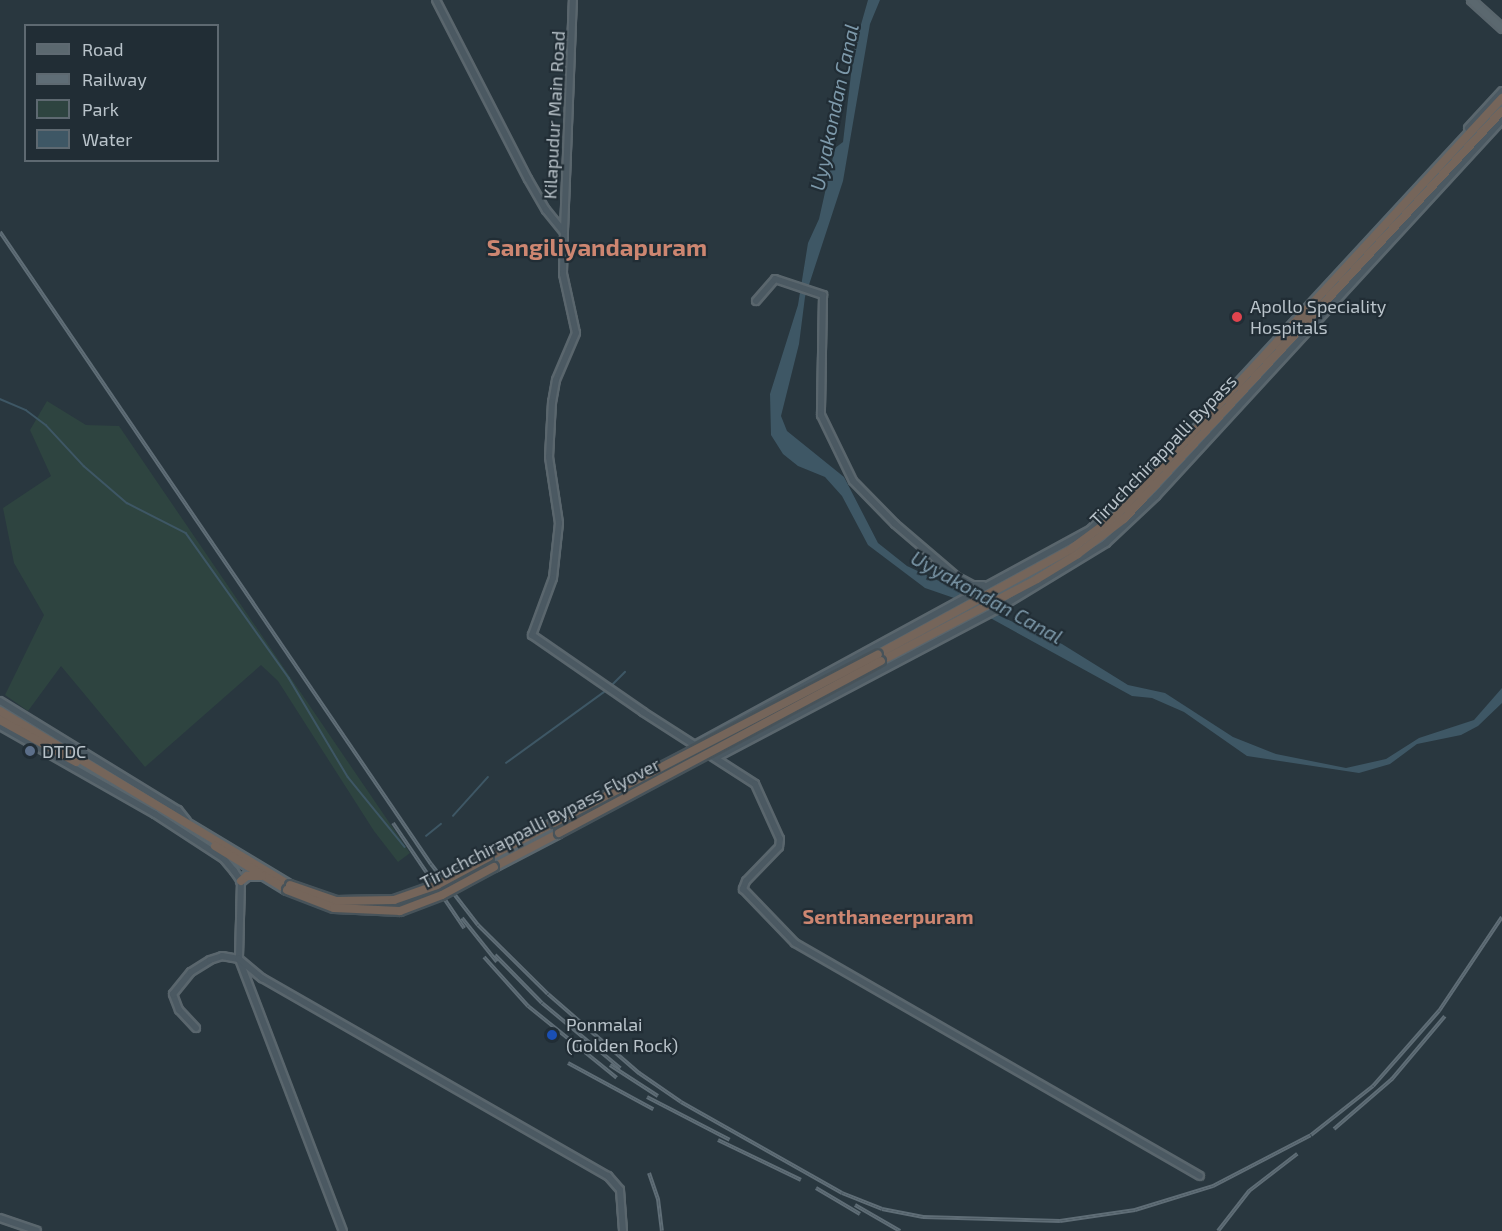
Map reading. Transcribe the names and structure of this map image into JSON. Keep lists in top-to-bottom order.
{
  "streets": {
    "highway": ["Tiruchchirappalli Bypass", "Tiruchchirappalli Bypass Flyover"],
    "street": ["Kilapudur Main Road"]
  },
  "crossings": [
    ["Tiruchchirappalli Bypass", "Tiruchchirappalli Bypass Flyover"]
  ],
  "districts": ["Sangiliyandapuram", "Senthaneerpuram"],
  "water": ["Uyyakondan Canal"],
  "places": ["Apollo Speciality Hospitals", "DTDC", "Ponmalai (Golden Rock)"],
  "legend": [
    "Road",
    "Railway",
    "Park",
    "Water"
  ]
}
